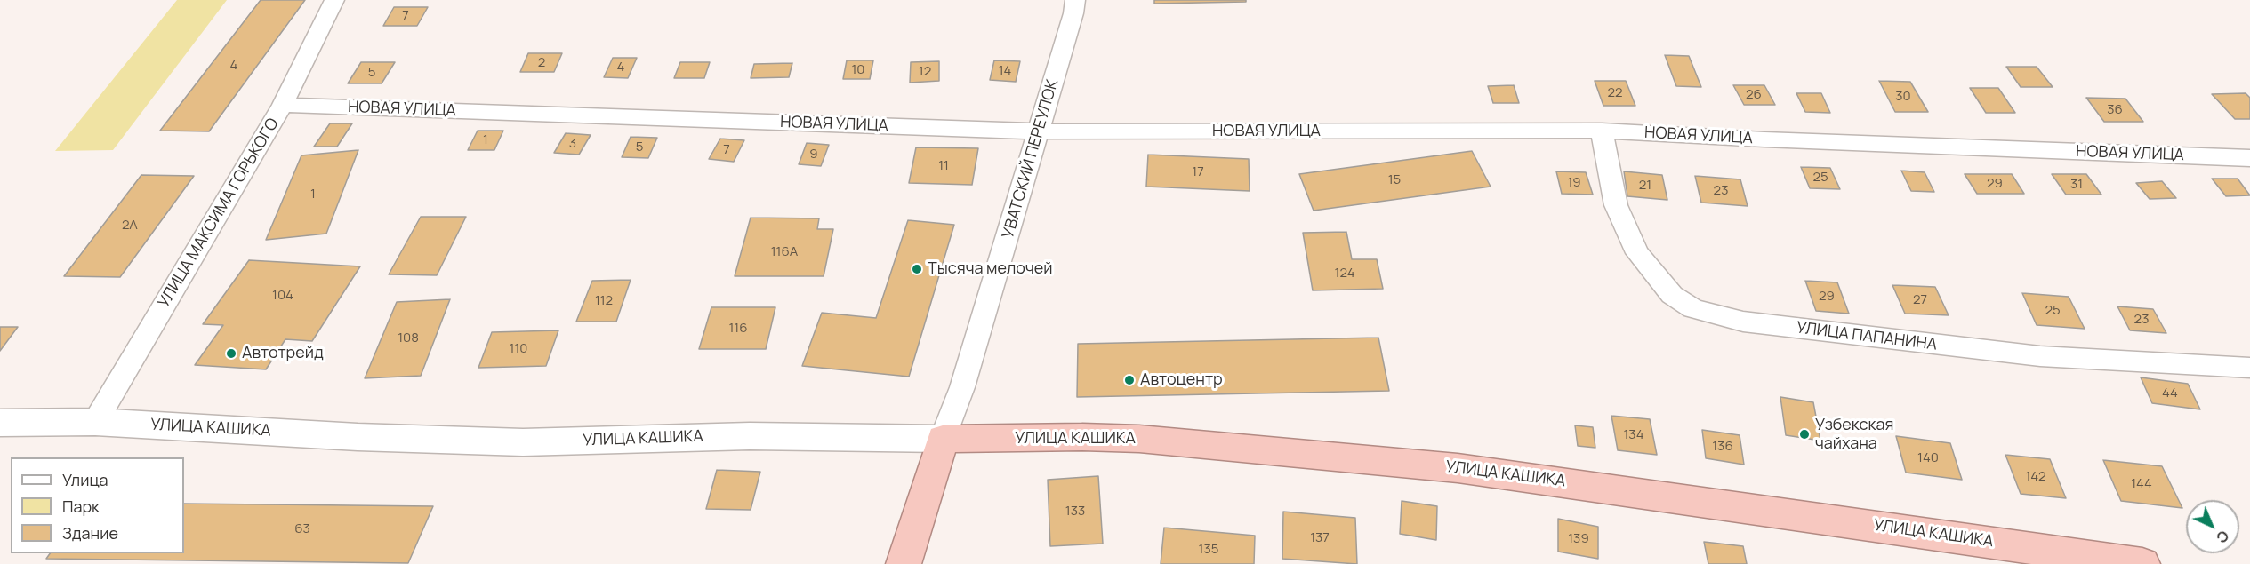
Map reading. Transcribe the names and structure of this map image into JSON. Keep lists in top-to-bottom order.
{
  "streets": {
    "highway": ["УЛИЦА КАШИКА"],
    "street": [
      "НОВАЯ УЛИЦА",
      "УВАТСКИЙ ПЕРЕУЛОК",
      "УЛИЦА МАКСИМА ГОРЬКОГО",
      "УЛИЦА ПАПАНИНА"
    ]
  },
  "crossings": [
    ["НОВАЯ УЛИЦА", "УВАТСКИЙ ПЕРЕУЛОК"],
    ["НОВАЯ УЛИЦА", "УЛИЦА МАКСИМА ГОРЬКОГО"],
    ["НОВАЯ УЛИЦА", "УЛИЦА ПАПАНИНА"],
    ["УВАТСКИЙ ПЕРЕУЛОК", "УЛИЦА КАШИКА"],
    ["УЛИЦА МАКСИМА ГОРЬКОГО", "УЛИЦА КАШИКА"]
  ],
  "places": [
    "Тысяча мелочей",
    "Автотрейд",
    "Автоцентр",
    "Узбекская чайхана"
  ],
  "house_numbers": [
    "7",
    "2",
    "4",
    "4",
    "10",
    "14",
    "12",
    "5",
    "22",
    "26",
    "30",
    "36",
    "1",
    "3",
    "5",
    "7",
    "9",
    "11",
    "17",
    "25",
    "15",
    "19",
    "29",
    "31",
    "21",
    "23",
    "1",
    "2А",
    "116А",
    "124",
    "104",
    "29",
    "27",
    "112",
    "25",
    "23",
    "116",
    "108",
    "110",
    "44",
    "134",
    "136",
    "140",
    "142",
    "144",
    "133",
    "63",
    "137",
    "139",
    "135"
  ],
  "legend": ["Улица", "Парк", "Здание"],
  "north": "bottom right"
}
